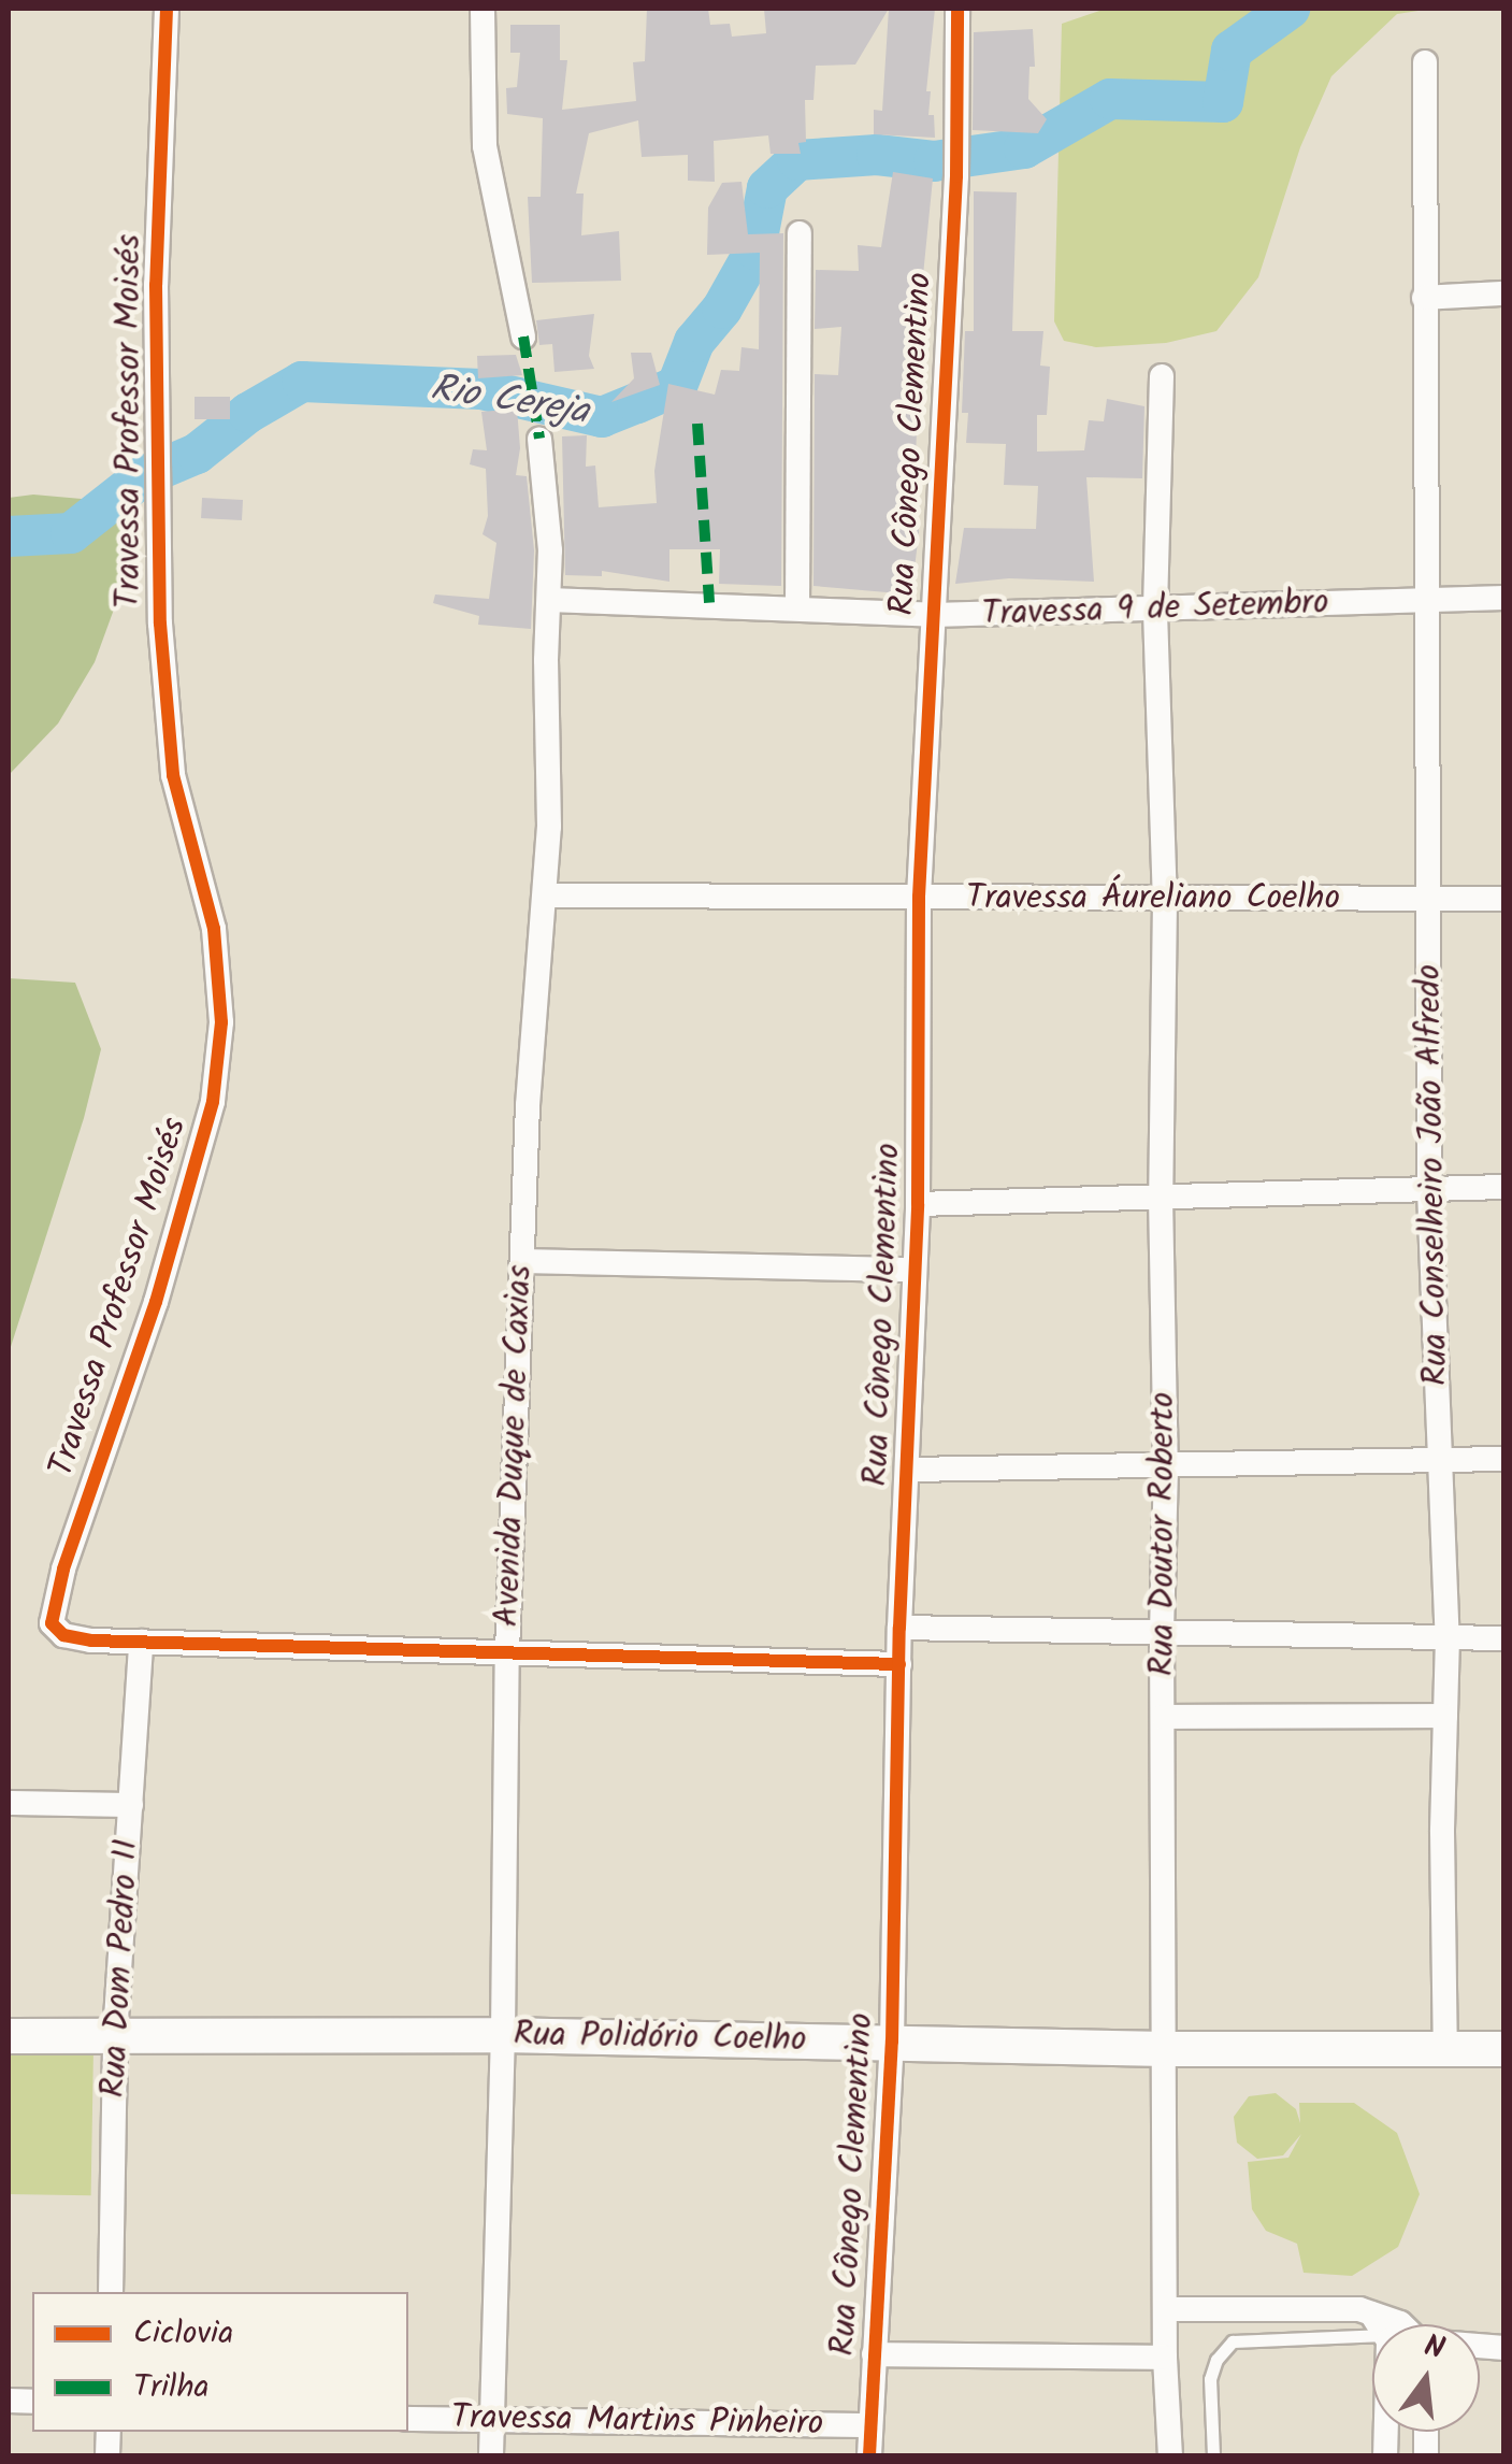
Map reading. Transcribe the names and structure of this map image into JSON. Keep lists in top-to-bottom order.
{
  "streets": {
    "street": [
      "Travessa Professor Moisés",
      "Rua Cônego Clementino",
      "Travessa 9 de Setembro",
      "Travessa Áureliano Coelho",
      "Rua Conselheiro João Alfredo",
      "Avenida Duque de Caxias",
      "Rua Doutor Roberto",
      "Rua Dom Pedro II",
      "Rua Polidório Coelho",
      "Travessa Martins Pinheiro"
    ]
  },
  "crossings": [
    ["Travessa Professor Moisés", "Rua Cônego Clementino"],
    ["Travessa Professor Moisés", "Avenida Duque de Caxias"],
    ["Travessa Professor Moisés", "Rua Dom Pedro II"],
    ["Rua Cônego Clementino", "Travessa 9 de Setembro"],
    ["Rua Cônego Clementino", "Travessa Áureliano Coelho"],
    ["Rua Cônego Clementino", "Rua Polidório Coelho"],
    ["Rua Cônego Clementino", "Travessa Martins Pinheiro"],
    ["Travessa 9 de Setembro", "Rua Conselheiro João Alfredo"],
    ["Travessa 9 de Setembro", "Avenida Duque de Caxias"],
    ["Travessa 9 de Setembro", "Rua Doutor Roberto"],
    ["Travessa Áureliano Coelho", "Rua Conselheiro João Alfredo"],
    ["Travessa Áureliano Coelho", "Avenida Duque de Caxias"],
    ["Travessa Áureliano Coelho", "Rua Doutor Roberto"],
    ["Rua Conselheiro João Alfredo", "Rua Polidório Coelho"],
    ["Avenida Duque de Caxias", "Rua Polidório Coelho"],
    ["Avenida Duque de Caxias", "Travessa Martins Pinheiro"],
    ["Rua Doutor Roberto", "Rua Polidório Coelho"],
    ["Rua Dom Pedro II", "Rua Polidório Coelho"]
  ],
  "water": ["Rio Cereja"],
  "legend": ["Ciclovia", "Trilha"],
  "north": "top"
}
